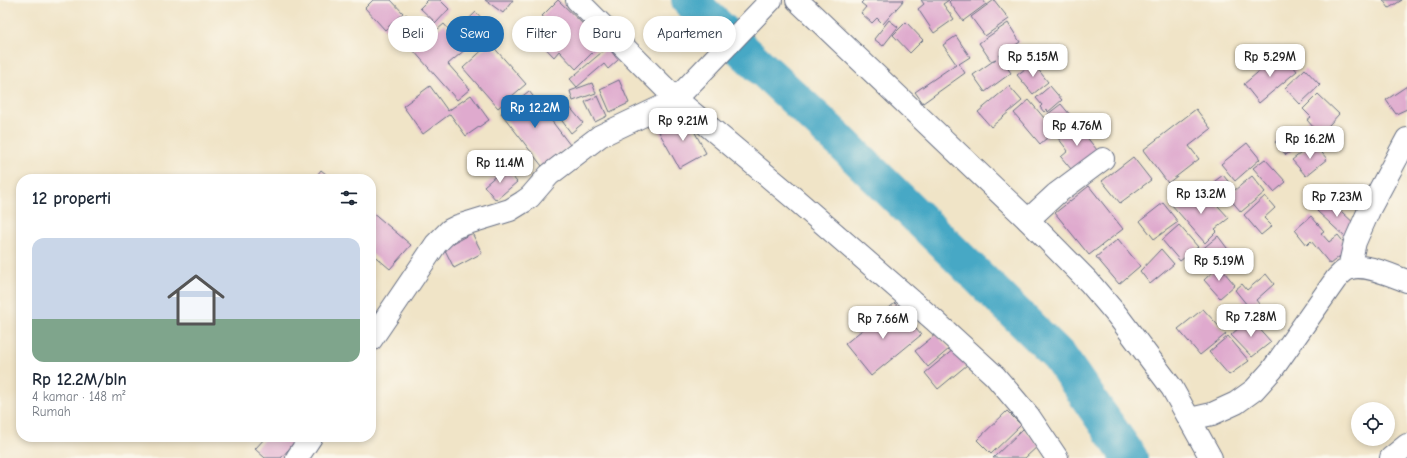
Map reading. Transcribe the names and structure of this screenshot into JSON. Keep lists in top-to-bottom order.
{
  "page": {
    "chip": [
      "Beli",
      "Sewa",
      "Filter",
      "Baru",
      "Apartemen"
    ],
    "price": [
      "Rp 5.15M",
      "Rp 5.29M",
      "Rp 12.2M",
      "Rp 9.21M",
      "Rp 4.76M",
      "Rp 16.2M",
      "Rp 11.4M",
      "Rp 13.2M",
      "Rp 7.23M",
      "Rp 5.19M",
      "Rp 7.28M",
      "Rp 7.66M"
    ],
    "heading": "12 properti",
    "list": [
      {
        "name": "Rp 12.2M/bln",
        "note": "4 kamar · 148 m² · Rumah"
      }
    ]
  }
}
